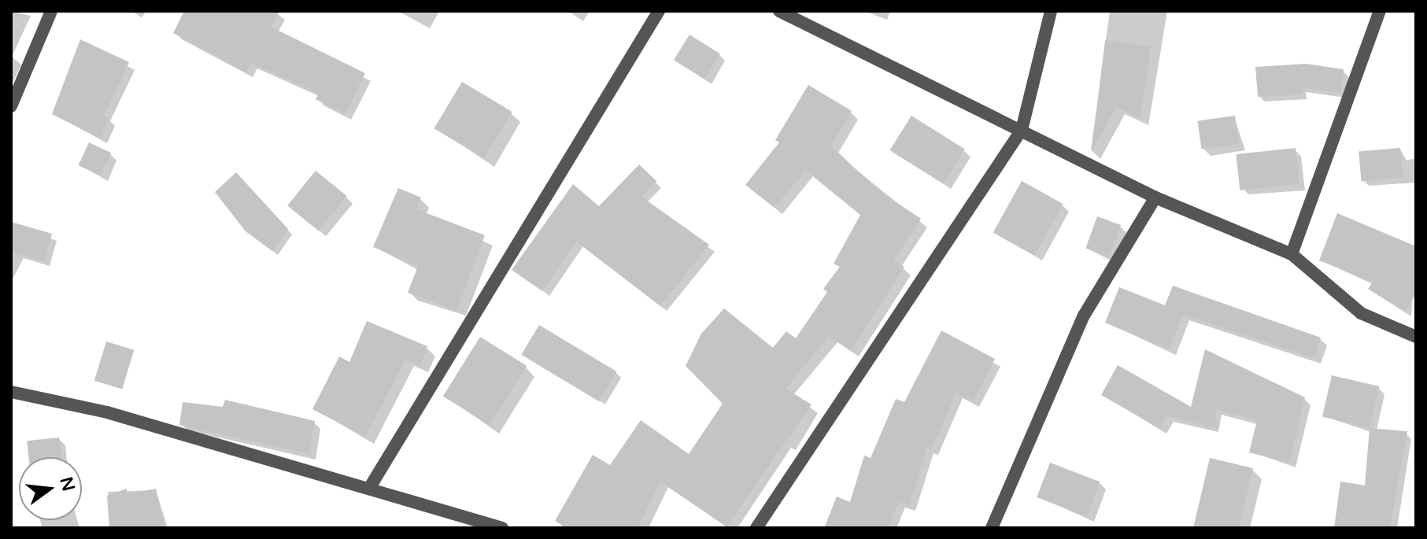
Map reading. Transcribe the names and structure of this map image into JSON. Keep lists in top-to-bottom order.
{
  "north": "right"
}
